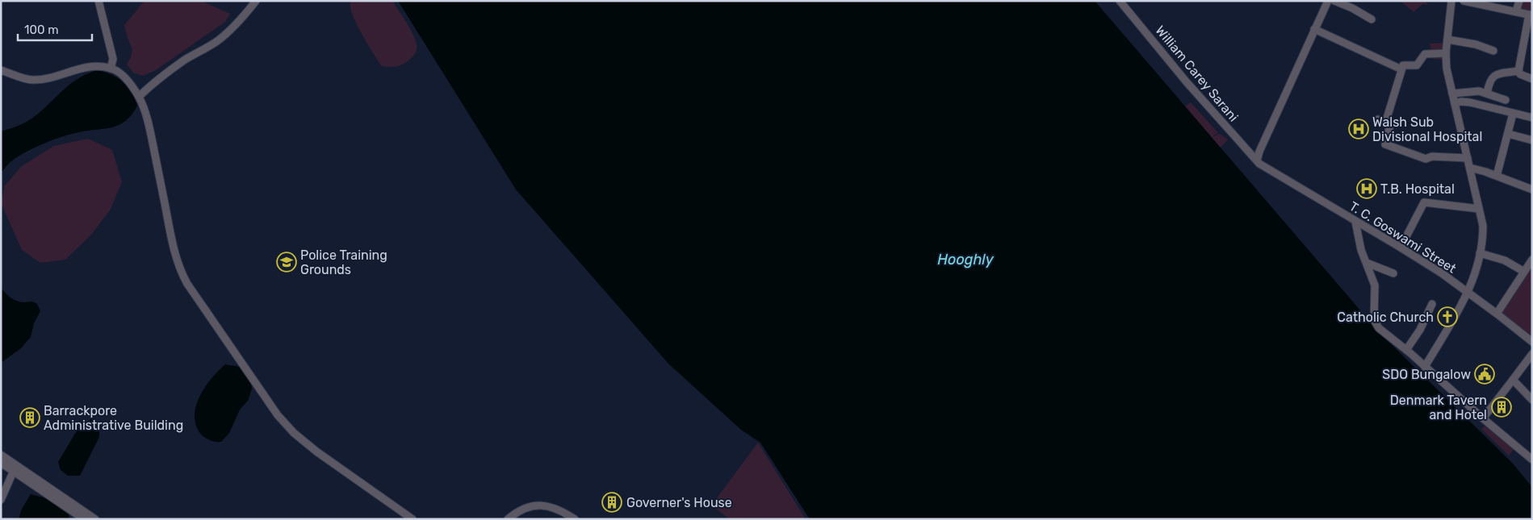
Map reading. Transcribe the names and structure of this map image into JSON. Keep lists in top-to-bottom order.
{
  "streets": {
    "street": ["William Carey Sarani", "T. C. Goswami Street"]
  },
  "crossings": [
    ["William Carey Sarani", "T. C. Goswami Street"]
  ],
  "water": ["Hooghly"],
  "places": {
    "hospital": ["Walsh Sub Divisional Hospital", "T.B. Hospital"],
    "school or university": ["Police Training Grounds"],
    "church": ["Catholic Church"],
    "public building": ["SDO Bungalow"],
    "building": ["Denmark Tavern and Hotel", "Barrackpore Administrative Building", "Governer's House"]
  },
  "scale_bar": "100 m"
}
